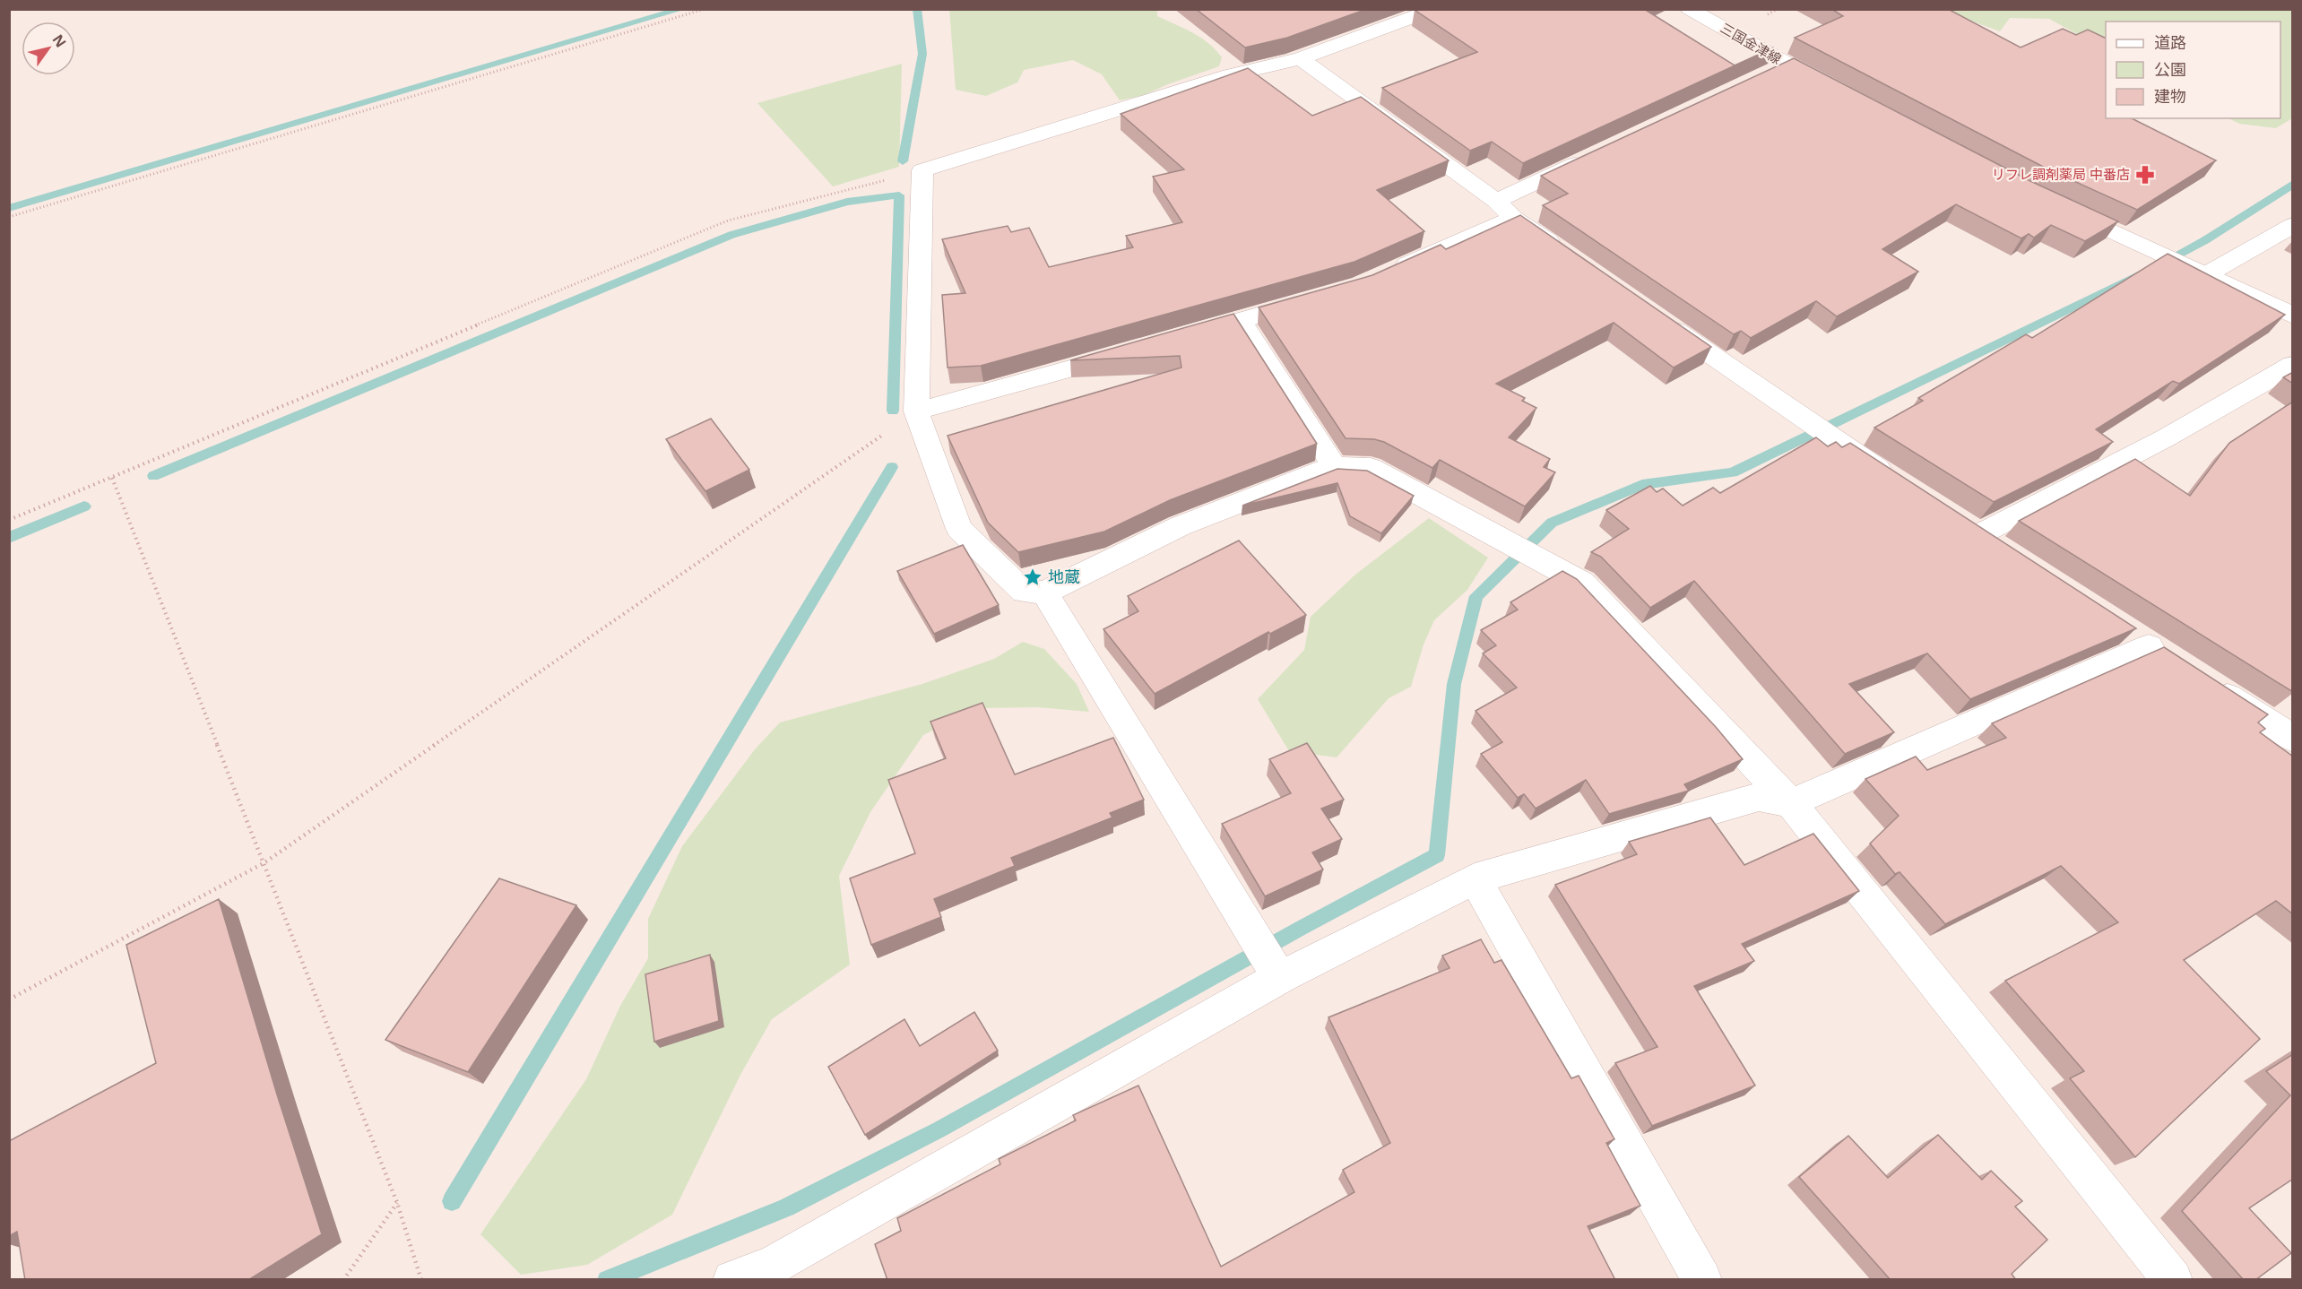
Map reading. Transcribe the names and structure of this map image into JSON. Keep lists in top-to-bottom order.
{
  "streets": {
    "street": ["三国金津線"]
  },
  "places": {
    "pharmacy": ["リフレ調剤薬局 中番店"],
    "place": ["地蔵"]
  },
  "legend": ["道路", "公園", "建物"],
  "north": "top right"
}
